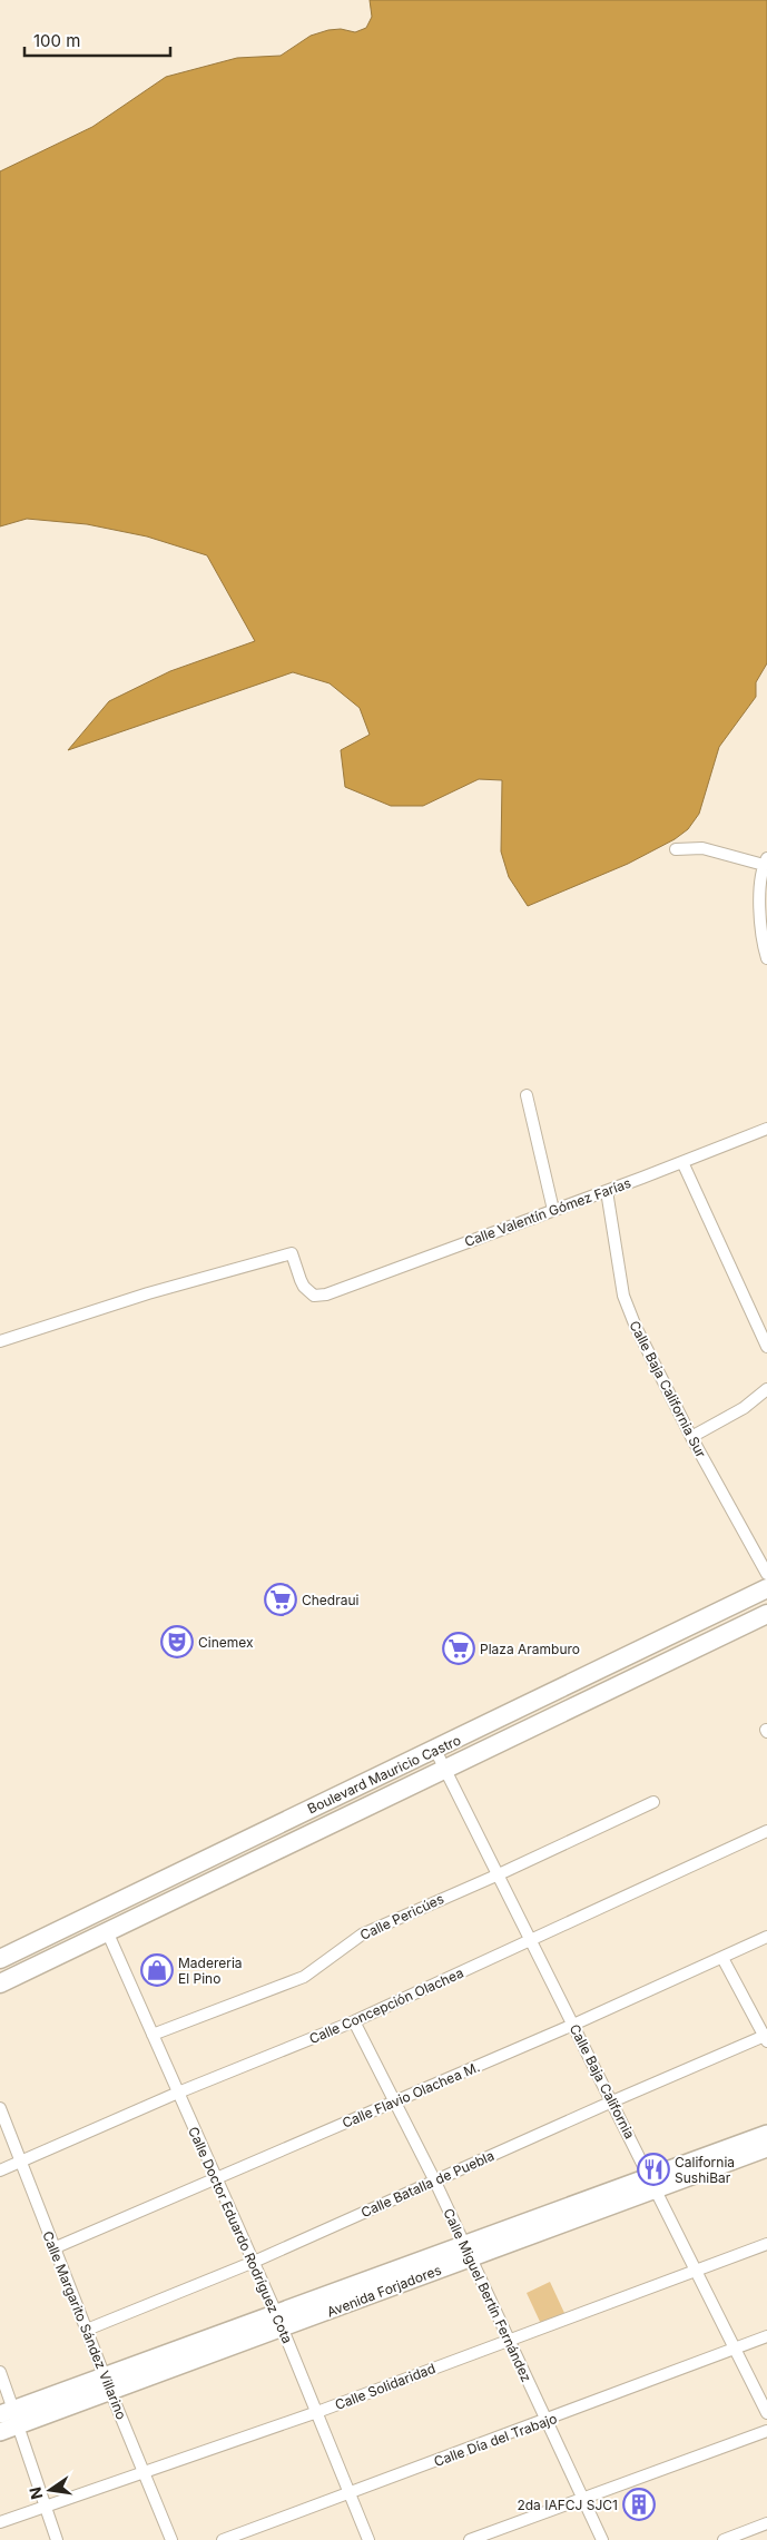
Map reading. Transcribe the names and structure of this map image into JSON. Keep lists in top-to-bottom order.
{
  "streets": {
    "main road": ["Boulevard Mauricio Castro", "Avenida Forjadores"],
    "street": [
      "Calle Valentín Gómez Farías",
      "Calle Baja California Sur",
      "Calle Pericúes",
      "Calle Concepción Olachea",
      "Calle Baja California",
      "Calle Flavio Olachea M.",
      "Calle Batalla de Puebla",
      "Calle Doctor Eduardo Rodríguez Cota",
      "Calle Miguel Bertín Fernández",
      "Calle Margarito Sández Villarino",
      "Calle Solidaridad",
      "Calle Día del Trabajo"
    ]
  },
  "crossings": [
    ["Calle Valentín Gómez Farías", "Calle Baja California Sur"],
    ["Boulevard Mauricio Castro", "Calle Baja California"],
    ["Boulevard Mauricio Castro", "Calle Doctor Eduardo Rodríguez Cota"],
    ["Calle Pericúes", "Calle Baja California"],
    ["Calle Pericúes", "Calle Doctor Eduardo Rodríguez Cota"],
    ["Calle Concepción Olachea", "Calle Baja California"],
    ["Calle Concepción Olachea", "Calle Doctor Eduardo Rodríguez Cota"],
    ["Calle Concepción Olachea", "Calle Miguel Bertín Fernández"],
    ["Calle Concepción Olachea", "Calle Margarito Sández Villarino"],
    ["Calle Baja California", "Calle Flavio Olachea M."],
    ["Calle Baja California", "Calle Batalla de Puebla"],
    ["Calle Baja California", "Avenida Forjadores"],
    ["Calle Baja California", "Calle Solidaridad"],
    ["Calle Baja California", "Calle Día del Trabajo"],
    ["Calle Flavio Olachea M.", "Calle Doctor Eduardo Rodríguez Cota"],
    ["Calle Flavio Olachea M.", "Calle Miguel Bertín Fernández"],
    ["Calle Flavio Olachea M.", "Calle Margarito Sández Villarino"],
    ["Calle Batalla de Puebla", "Calle Doctor Eduardo Rodríguez Cota"],
    ["Calle Batalla de Puebla", "Calle Miguel Bertín Fernández"],
    ["Calle Batalla de Puebla", "Calle Margarito Sández Villarino"],
    ["Calle Doctor Eduardo Rodríguez Cota", "Avenida Forjadores"],
    ["Calle Doctor Eduardo Rodríguez Cota", "Calle Solidaridad"],
    ["Calle Doctor Eduardo Rodríguez Cota", "Calle Día del Trabajo"],
    ["Avenida Forjadores", "Calle Miguel Bertín Fernández"],
    ["Avenida Forjadores", "Calle Margarito Sández Villarino"],
    ["Calle Miguel Bertín Fernández", "Calle Solidaridad"],
    ["Calle Miguel Bertín Fernández", "Calle Día del Trabajo"],
    ["Calle Margarito Sández Villarino", "Calle Solidaridad"]
  ],
  "places": {
    "supermarket": ["Chedraui", "Plaza Aramburo"],
    "theatre": ["Cinemex"],
    "shop": ["Madereria El Pino"],
    "restaurant": ["California SushiBar"],
    "building": ["2da IAFCJ SJC1"]
  },
  "scale_bar": "100 m",
  "north": "left"
}
